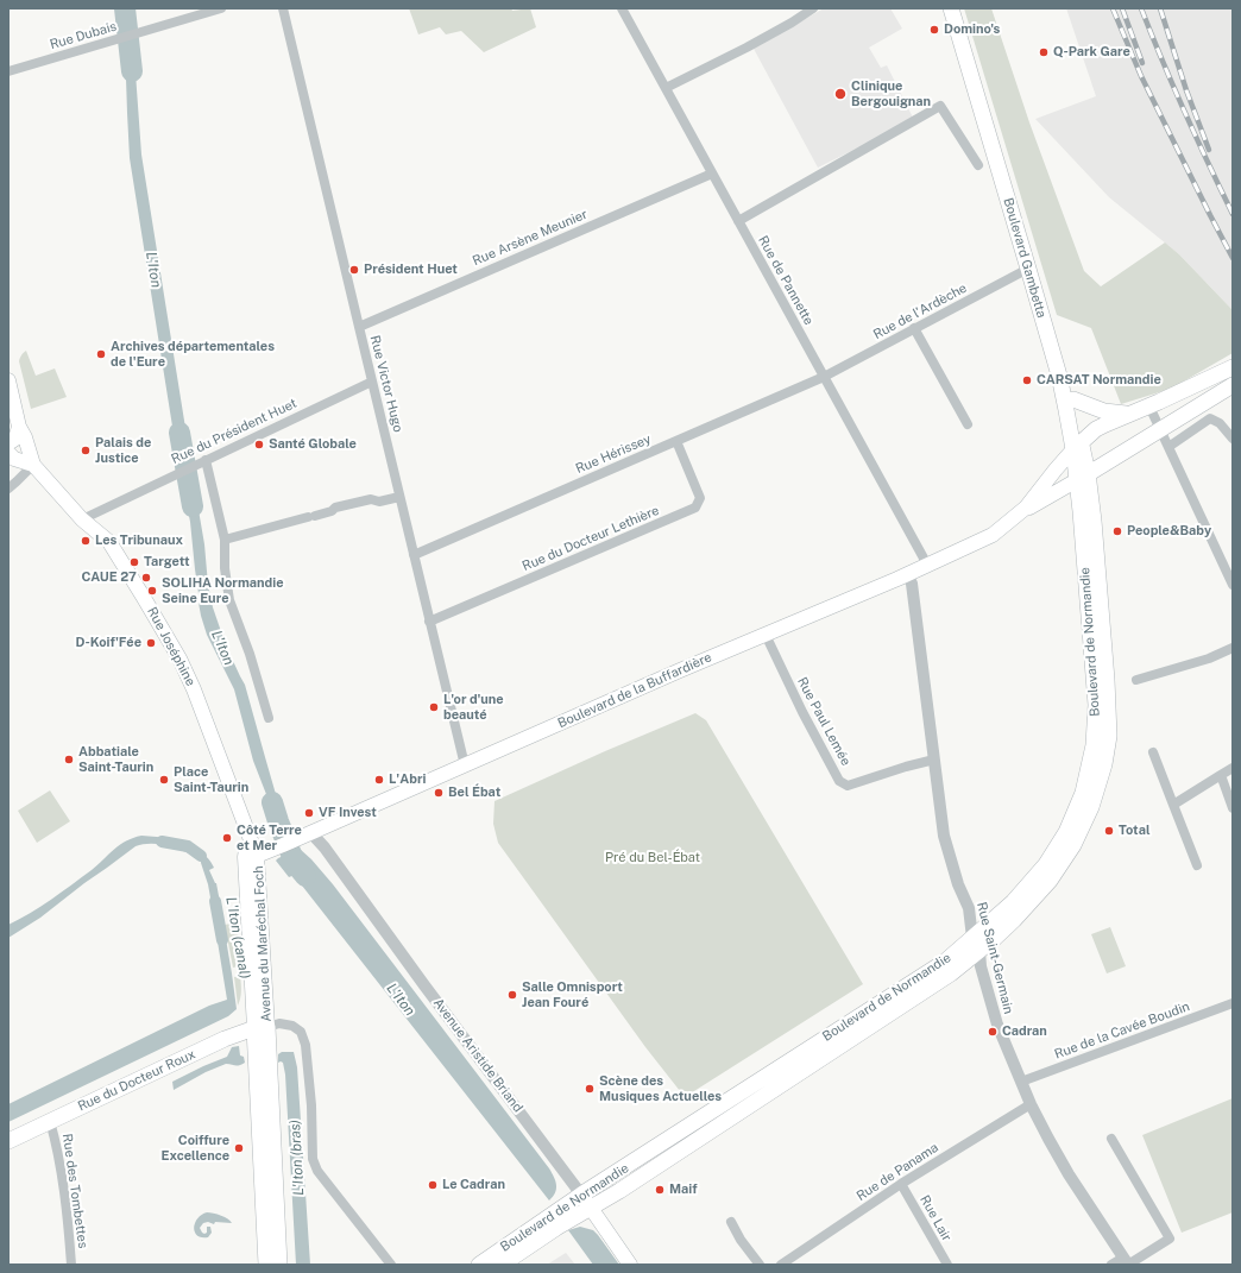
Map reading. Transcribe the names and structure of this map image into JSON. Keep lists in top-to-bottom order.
{
  "streets": {
    "main road": [
      "Boulevard Gambetta",
      "Boulevard de Normandie",
      "Rue Joséphine",
      "Boulevard de la Buffardière",
      "Avenue du Maréchal Foch",
      "Avenue Aristide Briand",
      "Rue du Docteur Roux"
    ],
    "street": [
      "Rue Dubais",
      "Rue Arsène Meunier",
      "Rue de Pannette",
      "Rue de l'Ardèche",
      "Rue Victor Hugo",
      "Rue du Président Huet",
      "Rue Hérissey",
      "Rue du Docteur Lethière",
      "Rue Paul Lemée",
      "Rue Saint-Germain",
      "Rue de la Cavée Boudin",
      "Rue de Panama",
      "Rue des Tombettes",
      "Rue Lair"
    ]
  },
  "crossings": [
    ["Rue Arsène Meunier", "Rue de Pannette"],
    ["Rue Arsène Meunier", "Rue Victor Hugo"],
    ["Boulevard Gambetta", "Rue de l'Ardèche"],
    ["Boulevard Gambetta", "Boulevard de la Buffardière"],
    ["Rue de Pannette", "Rue de l'Ardèche"],
    ["Rue de Pannette", "Rue Hérissey"],
    ["Rue de Pannette", "Boulevard de la Buffardière"],
    ["Rue de l'Ardèche", "Rue Hérissey"],
    ["Rue Victor Hugo", "Rue du Président Huet"],
    ["Rue Victor Hugo", "Rue Hérissey"],
    ["Rue Victor Hugo", "Rue du Docteur Lethière"],
    ["Rue Victor Hugo", "Boulevard de la Buffardière"],
    ["Rue du Président Huet", "Rue Joséphine"],
    ["Rue Hérissey", "Rue du Docteur Lethière"],
    ["Boulevard de Normandie", "Boulevard de la Buffardière"],
    ["Boulevard de Normandie", "Rue Saint-Germain"],
    ["Boulevard de Normandie", "Avenue Aristide Briand"],
    ["Rue Joséphine", "Avenue du Maréchal Foch"],
    ["Boulevard de la Buffardière", "Rue Paul Lemée"],
    ["Boulevard de la Buffardière", "Avenue du Maréchal Foch"],
    ["Boulevard de la Buffardière", "Rue Saint-Germain"],
    ["Boulevard de la Buffardière", "Avenue Aristide Briand"],
    ["Rue Paul Lemée", "Rue Saint-Germain"],
    ["Avenue du Maréchal Foch", "Rue du Docteur Roux"],
    ["Rue Saint-Germain", "Rue de la Cavée Boudin"],
    ["Rue Saint-Germain", "Rue de Panama"],
    ["Rue du Docteur Roux", "Rue des Tombettes"],
    ["Rue de Panama", "Rue Lair"]
  ],
  "water": ["L'Iton", "L'Iton (canal)", "L'Iton (bras)"],
  "parks": ["Pré du Bel-Ébat"],
  "places": [
    "Domino's",
    "Q-Park Gare",
    "Clinique Bergouignan",
    "Président Huet",
    "Archives départementales de l'Eure",
    "CARSAT Normandie",
    "Santé Globale",
    "Palais de Justice",
    "People&Baby",
    "Les Tribunaux",
    "Targett",
    "CAUE 27",
    "SOLIHA Normandie Seine Eure",
    "D-Koif'Fée",
    "L'or d'une beauté",
    "Abbatiale Saint-Taurin",
    "Place Saint-Taurin",
    "L'Abri",
    "Bel Ébat",
    "VF Invest",
    "Total",
    "Côté Terre et Mer",
    "Salle Omnisport Jean Fouré",
    "Cadran",
    "Scène des Musiques Actuelles",
    "Coiffure Excellence",
    "Le Cadran",
    "Maif"
  ]
}
